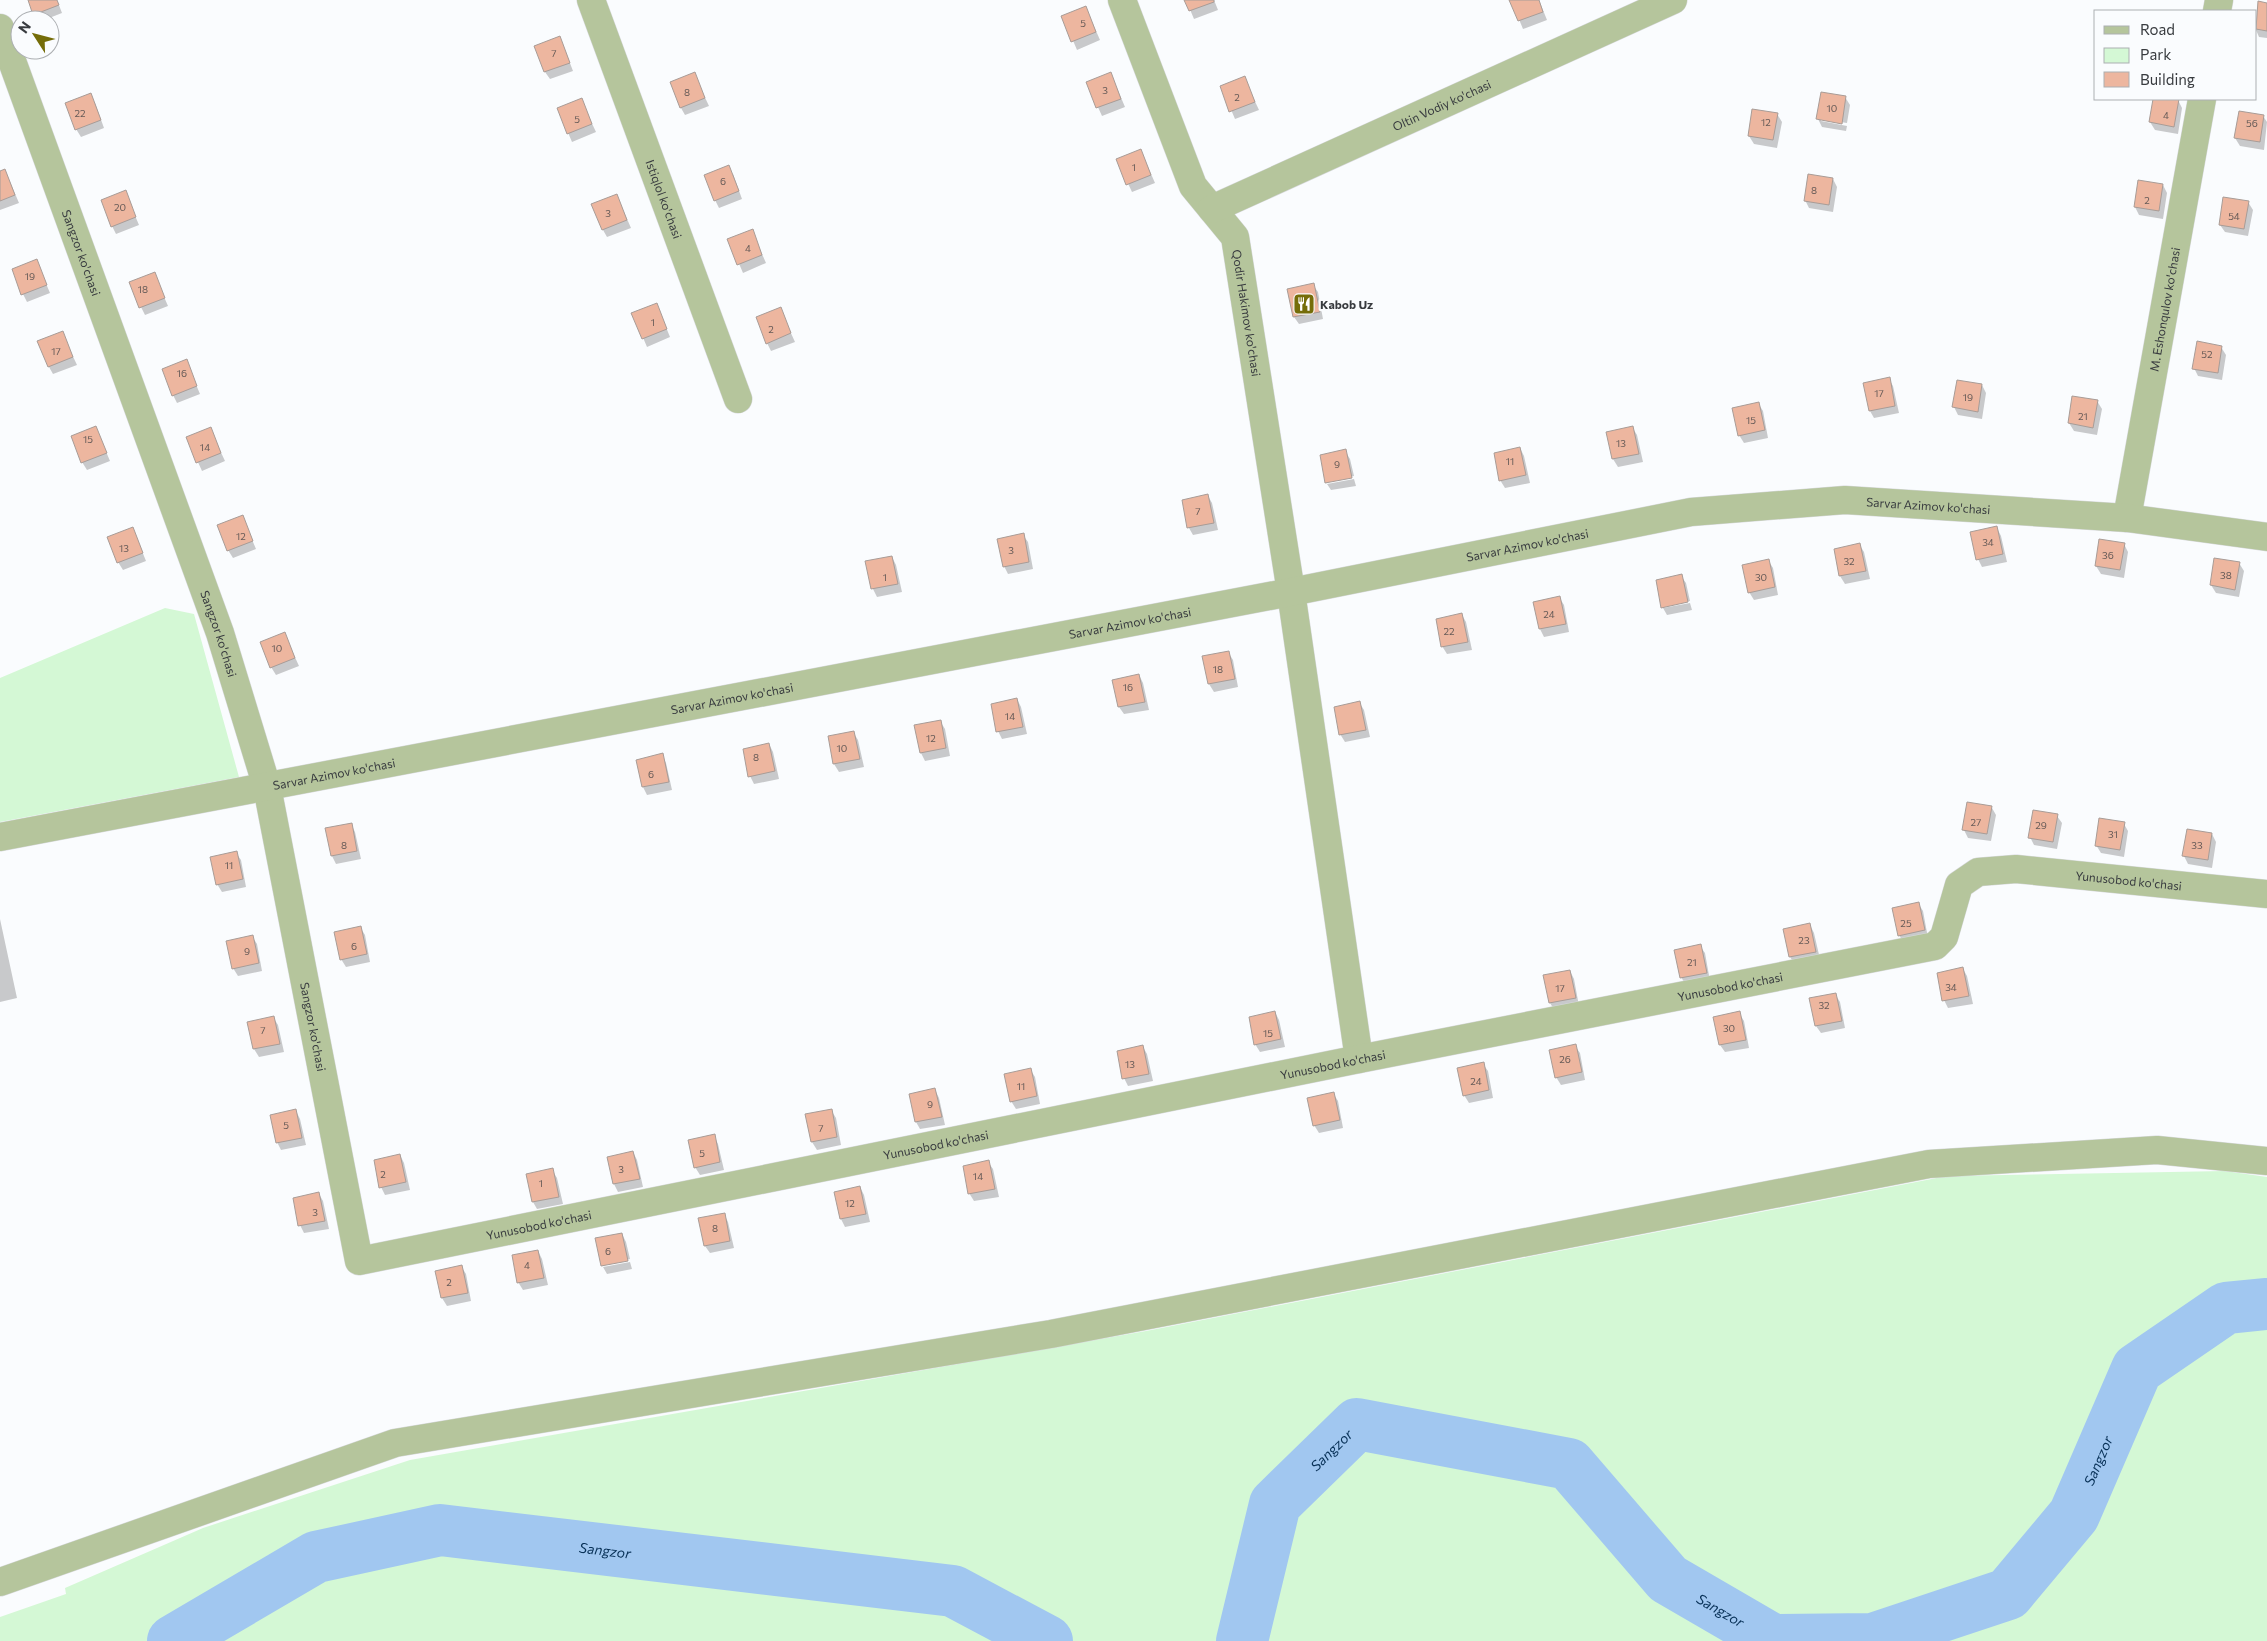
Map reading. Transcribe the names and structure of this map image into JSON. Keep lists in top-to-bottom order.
{
  "streets": {
    "street": [
      "Oltin Vodiy ko'chasi",
      "Istiqlol ko'chasi",
      "Sangzor ko'chasi",
      "M. Eshonqulov ko'chasi",
      "Qodir Hakimov ko'chasi",
      "Sarvar Azimov ko'chasi",
      "Yunusobod ko'chasi"
    ]
  },
  "crossings": [
    ["Oltin Vodiy ko'chasi", "Qodir Hakimov ko'chasi"],
    ["Sangzor ko'chasi", "Sarvar Azimov ko'chasi"],
    ["Sangzor ko'chasi", "Yunusobod ko'chasi"],
    ["M. Eshonqulov ko'chasi", "Sarvar Azimov ko'chasi"],
    ["Qodir Hakimov ko'chasi", "Sarvar Azimov ko'chasi"],
    ["Qodir Hakimov ko'chasi", "Yunusobod ko'chasi"]
  ],
  "water": ["Sangzor"],
  "places": {
    "restaurant": ["Kabob Uz"]
  },
  "house_numbers": [
    "5",
    "7",
    "3",
    "8",
    "2",
    "10",
    "22",
    "4",
    "5",
    "12",
    "56",
    "1",
    "6",
    "8",
    "2",
    "20",
    "3",
    "54",
    "4",
    "19",
    "18",
    "1",
    "2",
    "17",
    "52",
    "16",
    "17",
    "19",
    "21",
    "15",
    "15",
    "13",
    "14",
    "11",
    "9",
    "7",
    "12",
    "34",
    "13",
    "3",
    "36",
    "32",
    "38",
    "1",
    "30",
    "24",
    "22",
    "10",
    "18",
    "16",
    "14",
    "12",
    "10",
    "8",
    "6",
    "27",
    "29",
    "31",
    "8",
    "33",
    "11",
    "25",
    "23",
    "6",
    "9",
    "21",
    "34",
    "17",
    "32",
    "30",
    "7",
    "15",
    "26",
    "13",
    "24",
    "11",
    "9",
    "5",
    "7",
    "5",
    "3",
    "2",
    "14",
    "1",
    "12",
    "3",
    "8",
    "6",
    "4",
    "2"
  ],
  "legend": ["Road", "Park", "Building"],
  "north": "top left"
}
